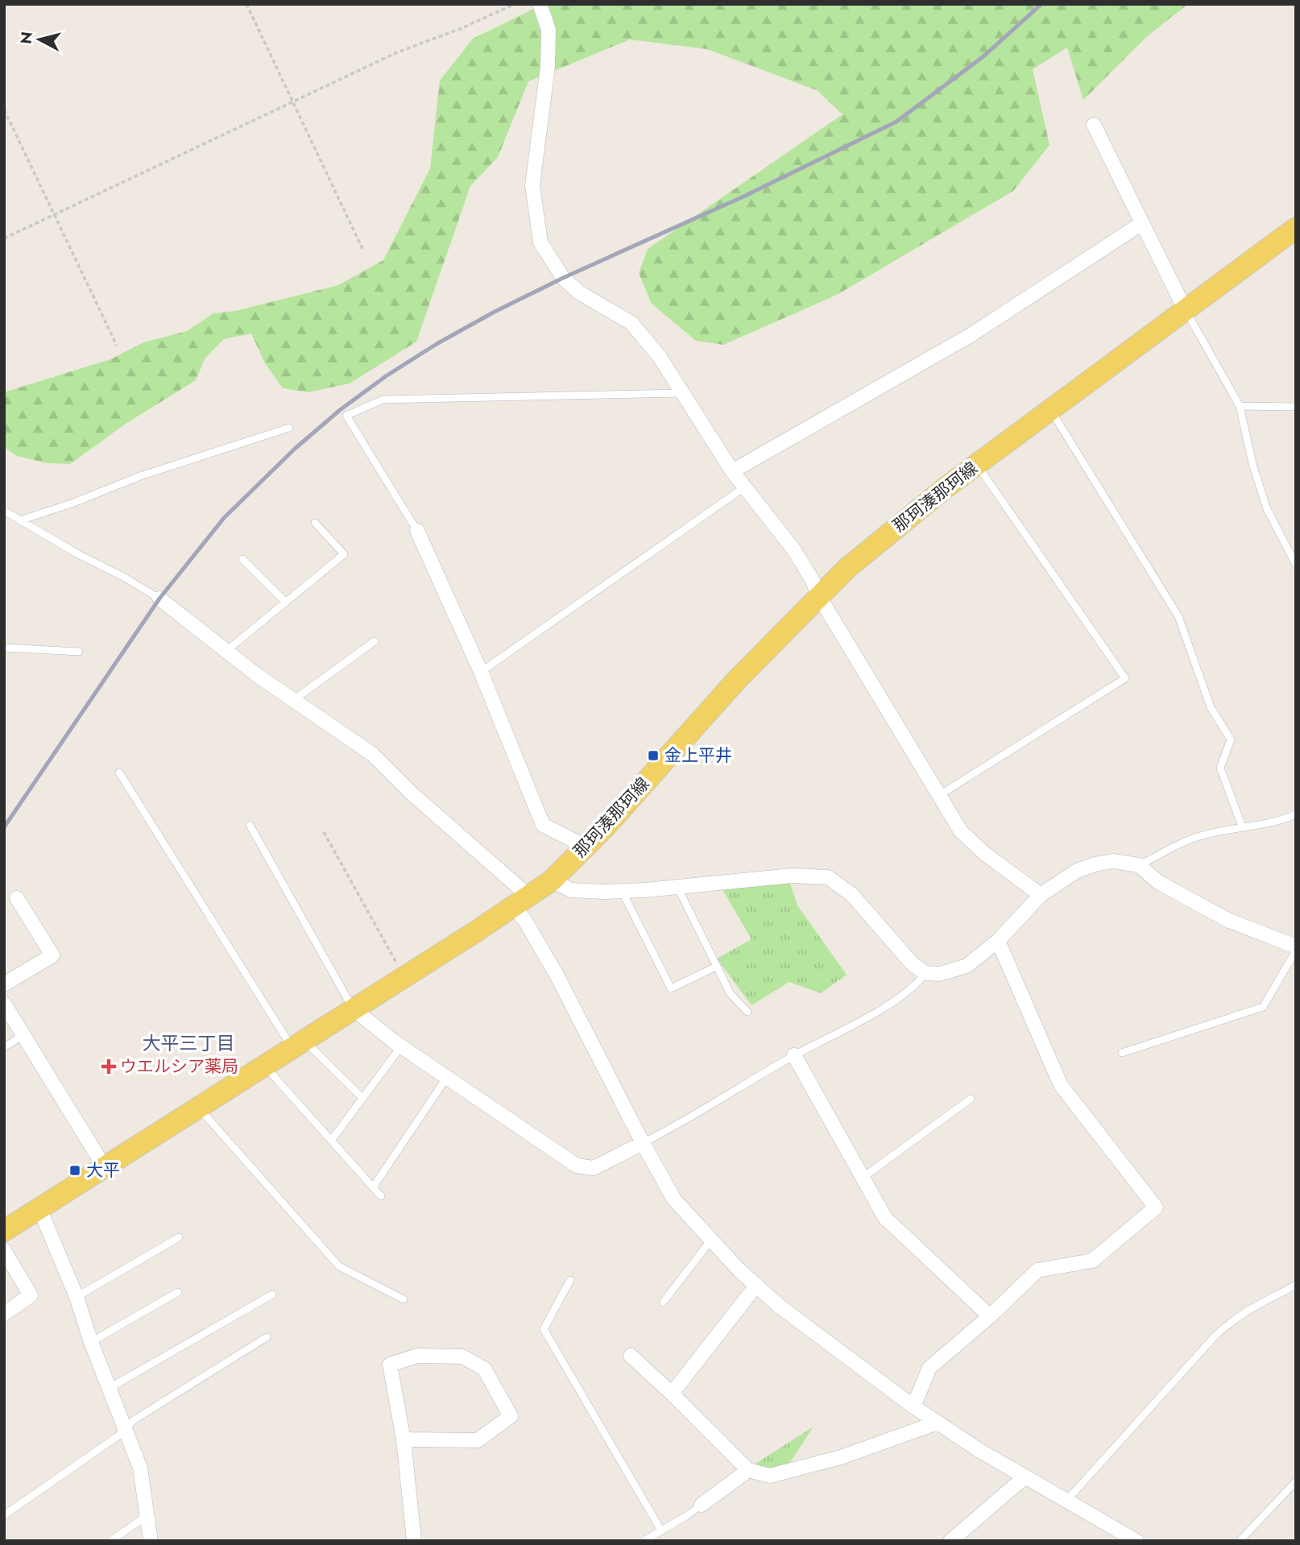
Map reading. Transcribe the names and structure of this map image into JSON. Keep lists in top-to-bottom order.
{
  "streets": {
    "main road": ["那珂湊那珂線"]
  },
  "districts": ["大平三丁目"],
  "places": {
    "transit": ["金上平井", "大平"],
    "health": ["ウエルシア薬局"]
  },
  "north": "left"
}
